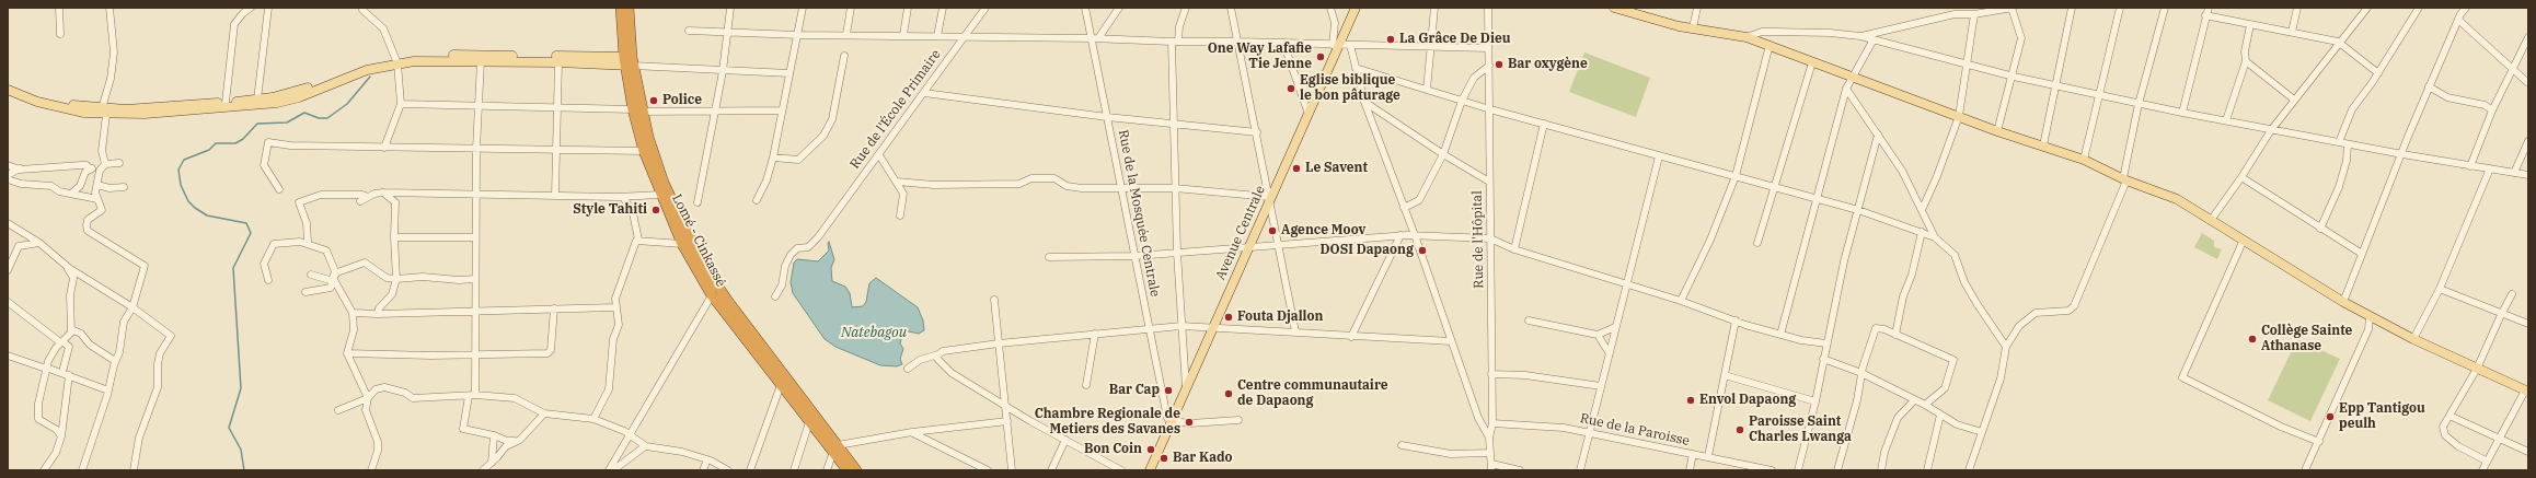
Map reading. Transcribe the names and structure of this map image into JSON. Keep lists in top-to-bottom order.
{
  "streets": {
    "highway": ["Lomé - Cinkassé"],
    "main road": ["Avenue Centrale"],
    "street": [
      "Rue de l'École Primaire",
      "Rue de la Mosquée Centrale",
      "Rue de l'Hôpital",
      "Rue de la Paroisse"
    ]
  },
  "crossings": [
    ["Rue de la Mosquée Centrale", "Avenue Centrale"],
    ["Rue de l'Hôpital", "Rue de la Paroisse"]
  ],
  "water": ["Natebagou"],
  "places": [
    "La Grâce De Dieu",
    "One Way Lafafie Tie Jenne",
    "Bar oxygène",
    "Eglise biblique le bon pâturage",
    "Police",
    "Le Savent",
    "Style Tahiti",
    "Agence Moov",
    "DOSI Dapaong",
    "Fouta Djallon",
    "Collège Sainte Athanase",
    "Bar Cap",
    "Centre communautaire de Dapaong",
    "Envol Dapaong",
    "Epp Tantigou peulh",
    "Chambre Regionale de Metiers des Savanes",
    "Paroisse Saint Charles Lwanga",
    "Bon Coin",
    "Bar Kado"
  ]
}
